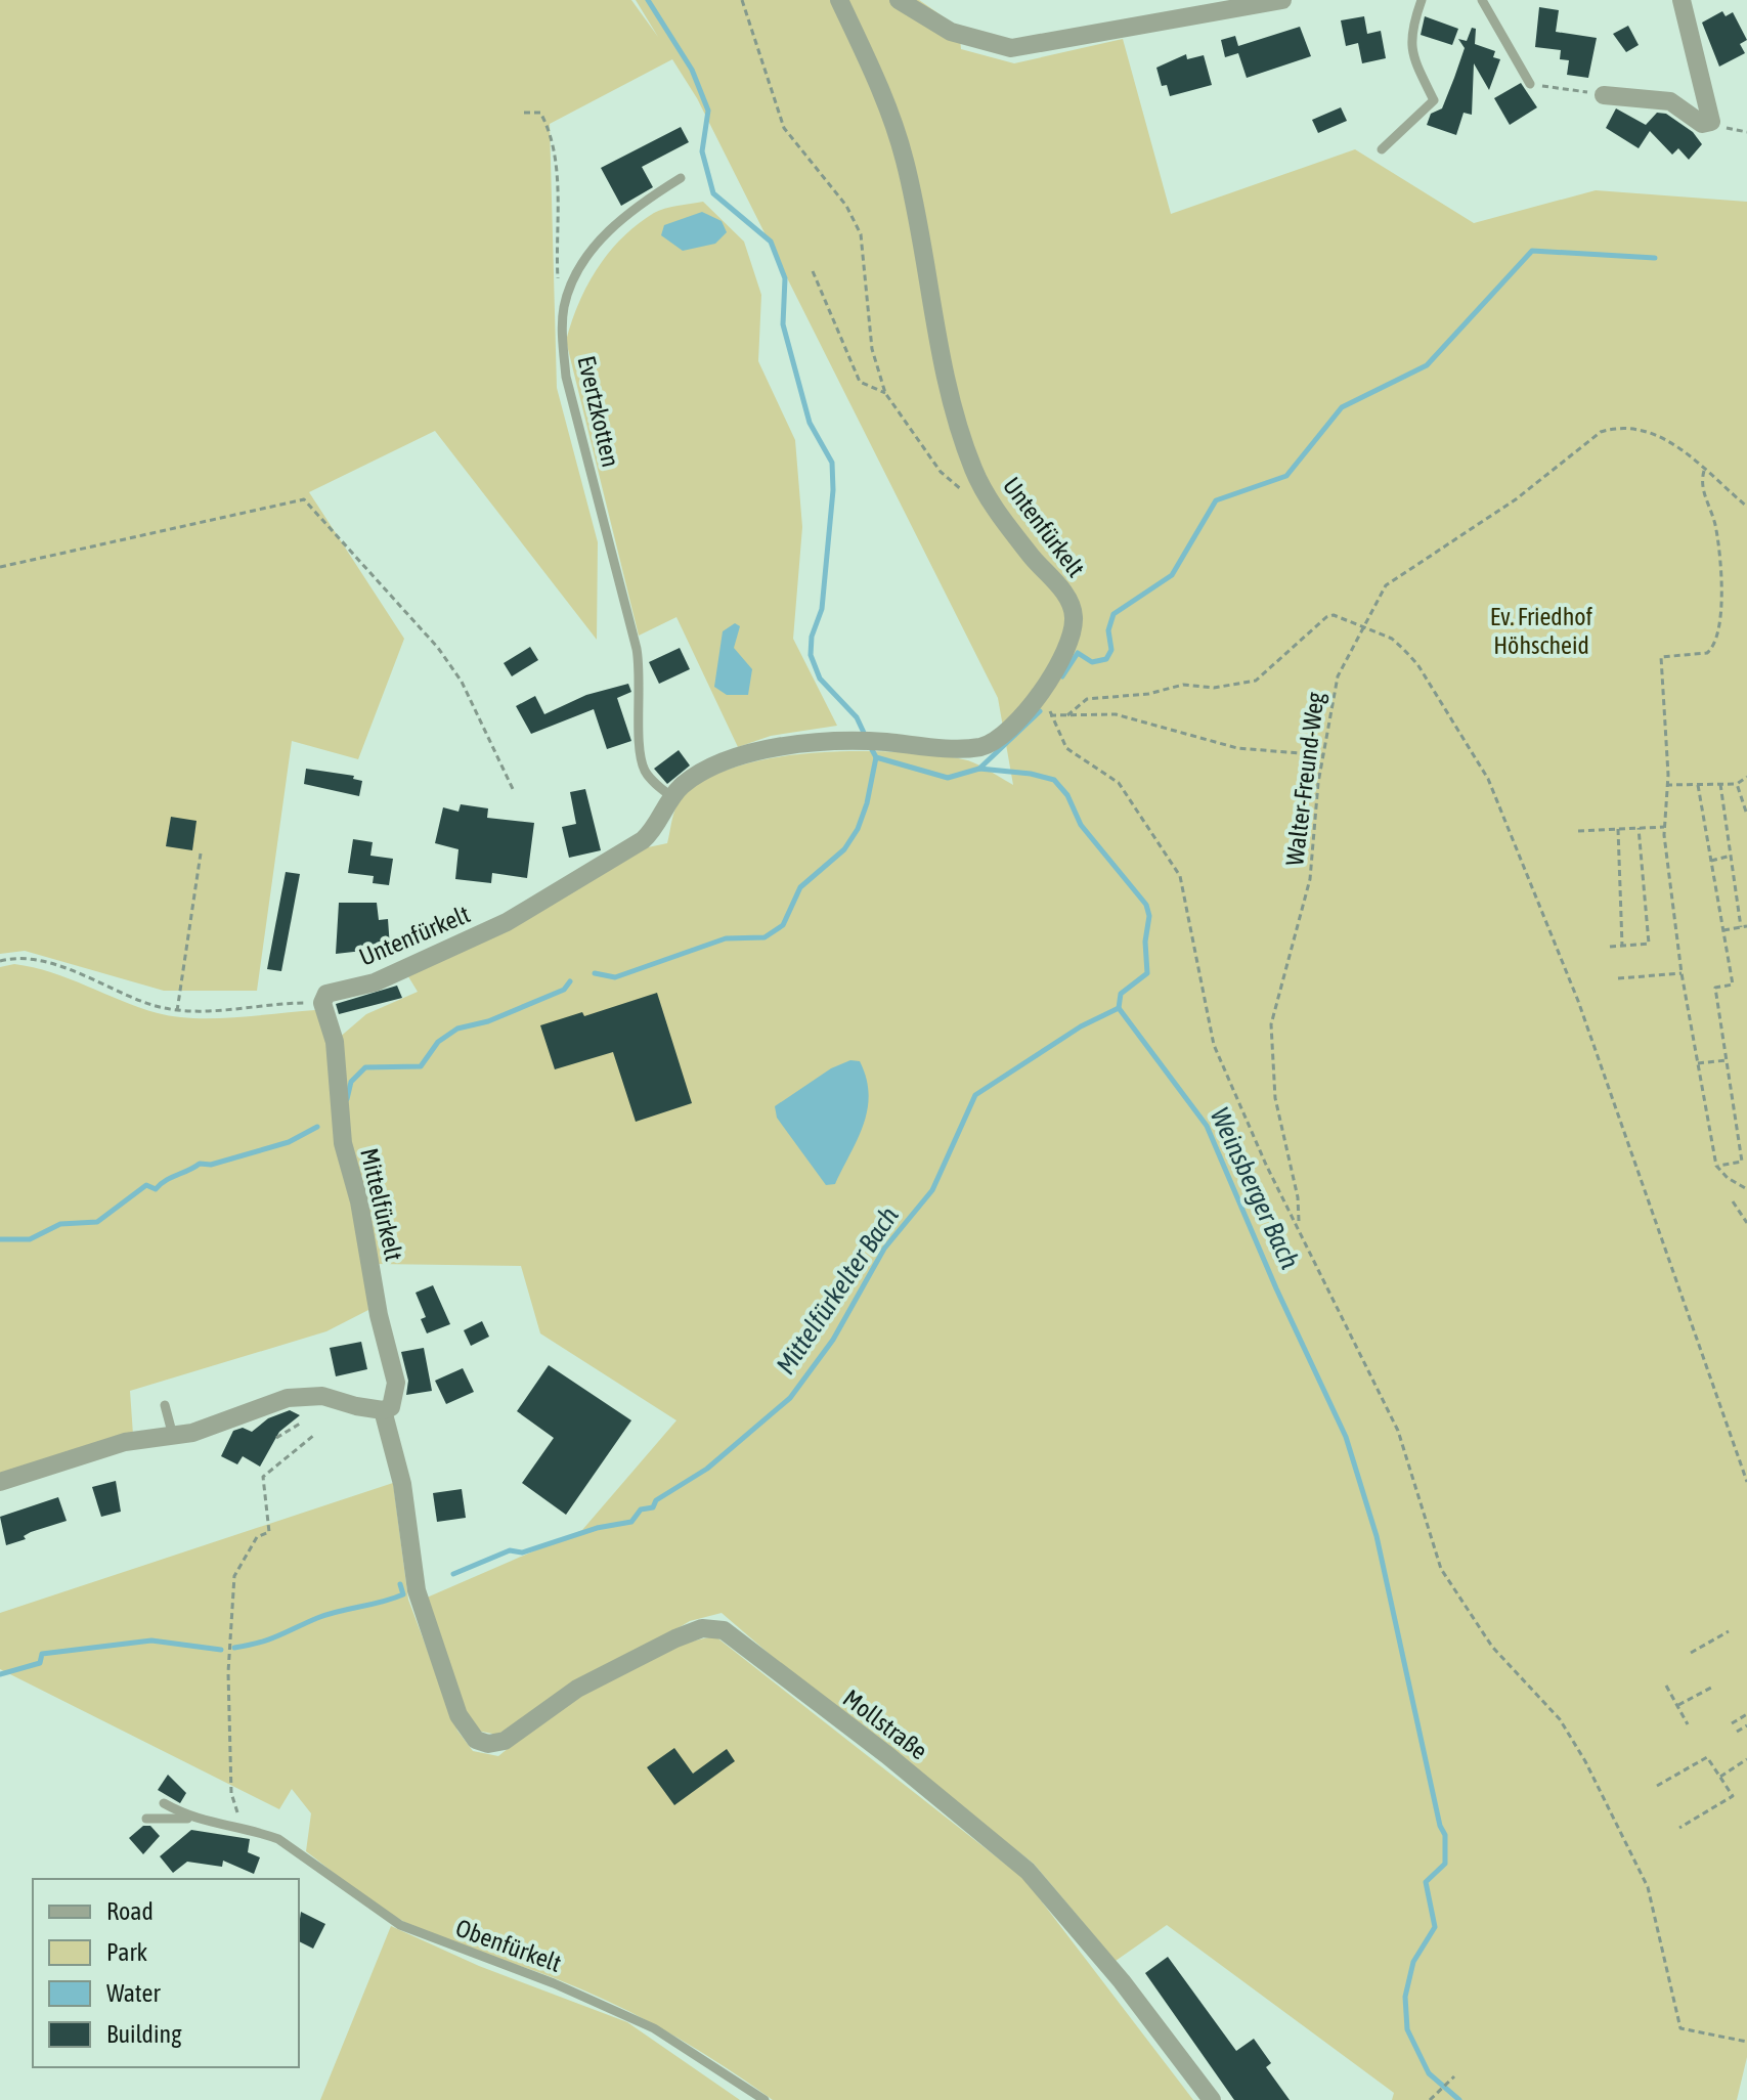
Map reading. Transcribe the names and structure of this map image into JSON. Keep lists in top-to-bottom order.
{
  "streets": {
    "street": ["Untenfürkelt", "Mittelfürkelt", "Mollstraße"],
    "lane": ["Evertzkotten", "Obenfürkelt"],
    "path": ["Walter-Freund-Weg"]
  },
  "crossings": [
    ["Evertzkotten", "Untenfürkelt"],
    ["Untenfürkelt", "Mittelfürkelt"],
    ["Mittelfürkelt", "Mollstraße"]
  ],
  "water": ["Weinsberger Bach", "Mittelfürkelter Bach"],
  "parks": ["Ev. Friedhof Höhscheid"],
  "legend": [
    "Road",
    "Park",
    "Water",
    "Building"
  ]
}
